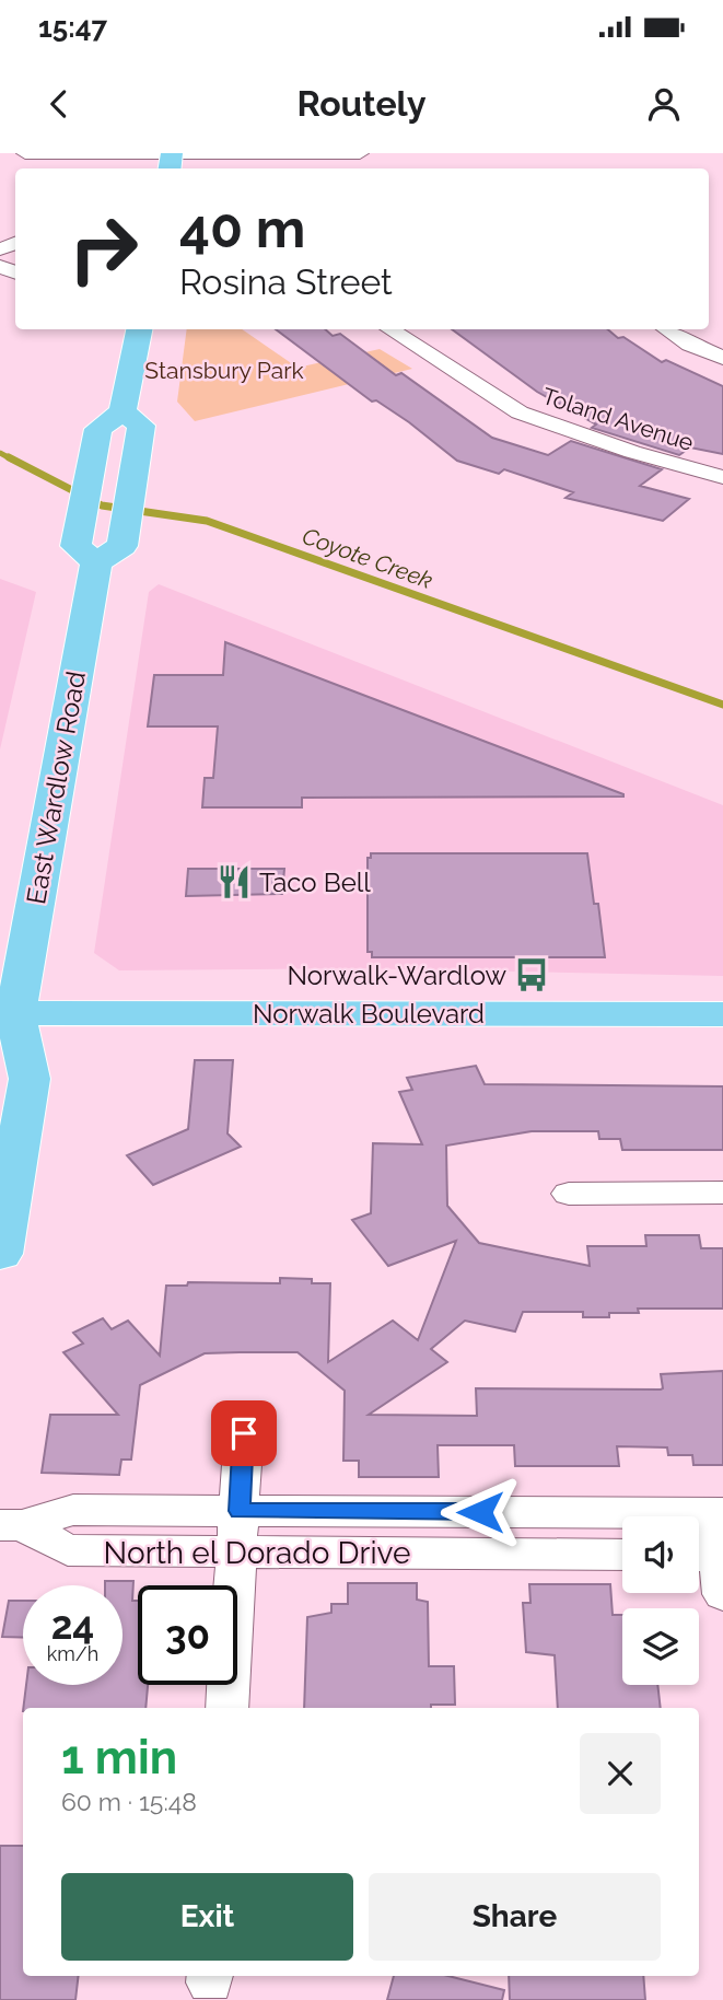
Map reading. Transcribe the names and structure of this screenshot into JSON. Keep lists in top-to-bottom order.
{
  "streets": {
    "main road": ["East Wardlow Road", "Norwalk Boulevard"],
    "street": ["Toland Avenue", "North el Dorado Drive"]
  },
  "crossings": [
    ["East Wardlow Road", "Norwalk Boulevard"]
  ],
  "water": ["Coyote Creek"],
  "parks": ["Stansbury Park"],
  "places": {
    "restaurant": ["Taco Bell"],
    "bus stop": ["Norwalk-Wardlow"]
  },
  "page": {
    "status": "15:47",
    "header": "Routely",
    "turn": ["40 m", "Rosina Street"],
    "speed": "24 km/h",
    "limit": "30",
    "heading": ["1 min", "60 m · 15:48"],
    "buttons": ["Exit", "Share"]
  }
}
